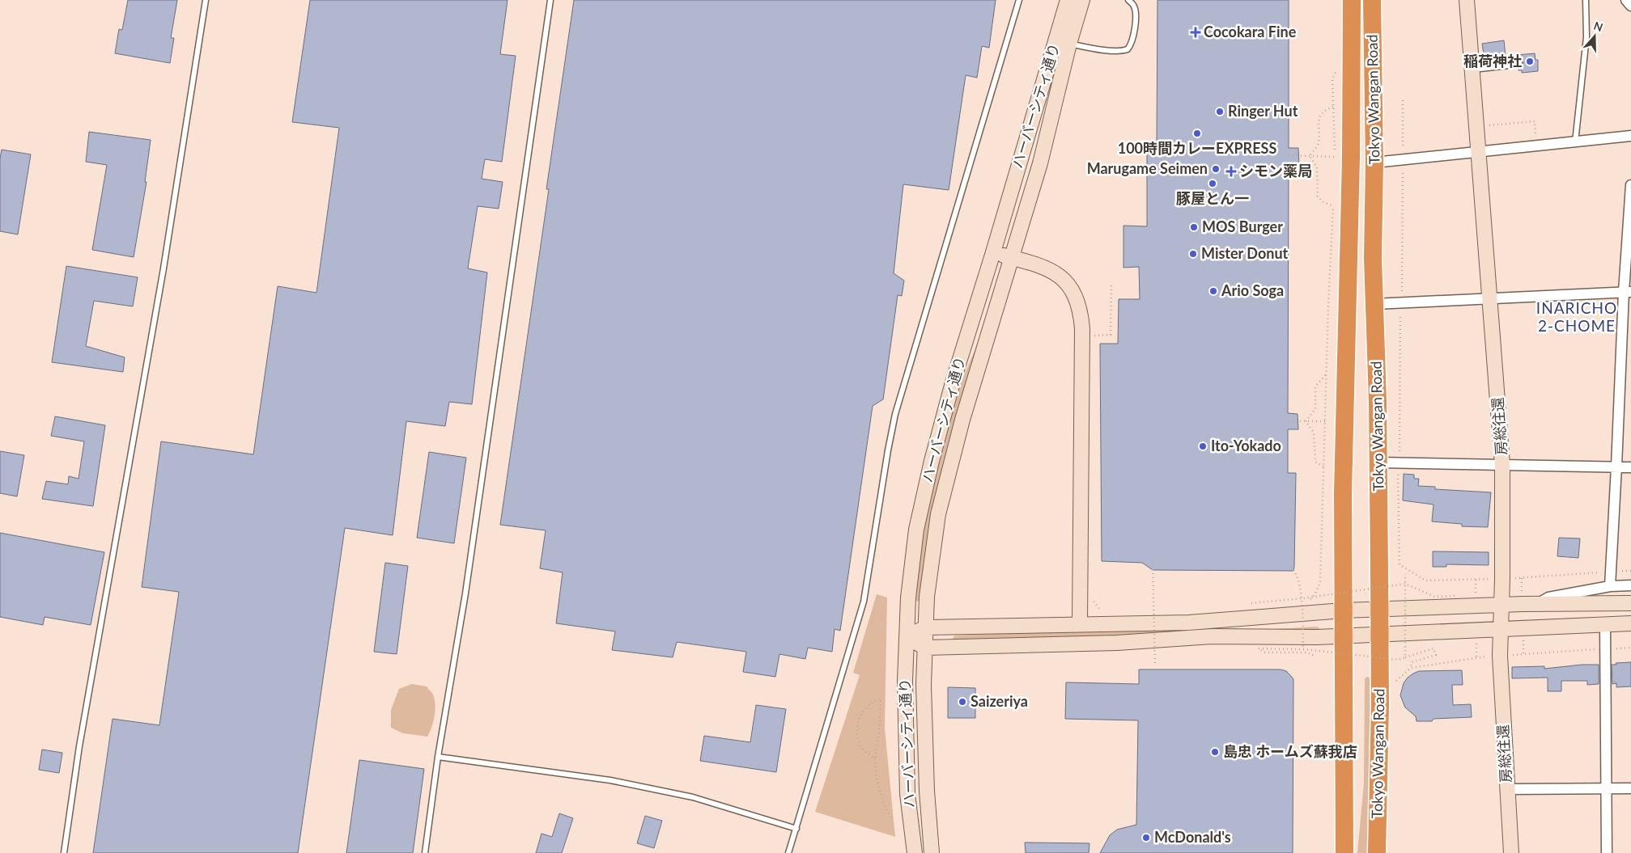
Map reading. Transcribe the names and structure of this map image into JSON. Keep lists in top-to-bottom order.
{
  "streets": {
    "highway": ["Tokyo Wangan Road"],
    "street": ["ハーバーシティ通り", "房総往還"]
  },
  "districts": ["INARICHO 2-CHOME"],
  "places": {
    "health": ["Cocokara Fine", "シモン薬局"],
    "other": [
      "稲荷神社",
      "Ringer Hut",
      "100時間カレーEXPRESS",
      "Marugame Seimen",
      "豚屋とん一",
      "MOS Burger",
      "Mister Donut",
      "Ario Soga",
      "Ito-Yokado",
      "Saizeriya",
      "島忠 ホームズ蘇我店",
      "McDonald's"
    ]
  },
  "north": "top"
}
